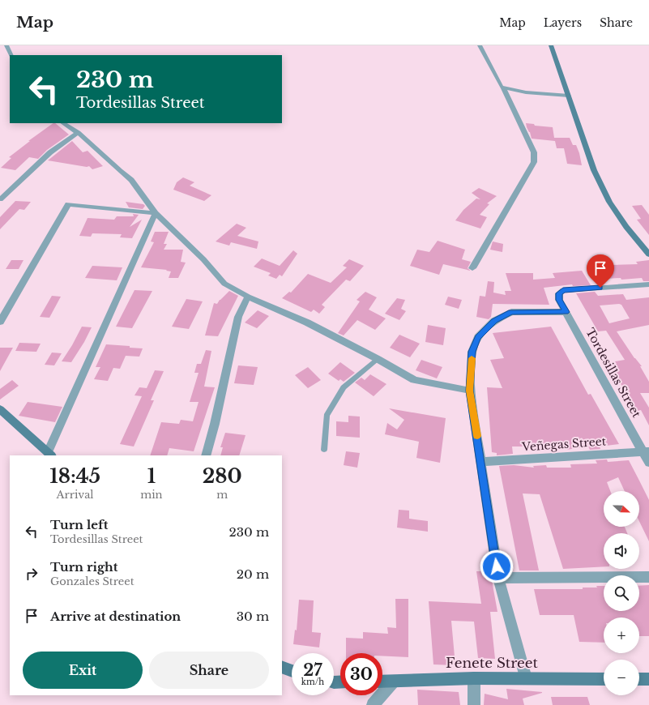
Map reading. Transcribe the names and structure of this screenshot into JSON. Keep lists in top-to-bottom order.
{
  "streets": {
    "main road": ["Fenete Street"],
    "street": ["Tordesillas Street", "Veñegas Street"]
  },
  "crossings": [
    ["Tordesillas Street", "Veñegas Street"]
  ],
  "north": "right",
  "page": {
    "header": "Map",
    "nav": ["Map", "Layers", "Share"],
    "turn": ["230 m", "Tordesillas Street"],
    "eta": [
      "18:45",
      "Arrival",
      "1",
      "min",
      "280",
      "m"
    ],
    "map_buttons": ["+", "−"],
    "list": [
      {
        "name": "Turn left",
        "note": "Tordesillas Street",
        "value": "230 m"
      },
      {
        "name": "Turn right",
        "note": "Gonzales Street",
        "value": "20 m"
      },
      {
        "name": "Arrive at destination",
        "value": "30 m"
      }
    ],
    "buttons": ["Exit", "Share"],
    "speed": "27 km/h",
    "limit": "30"
  }
}
